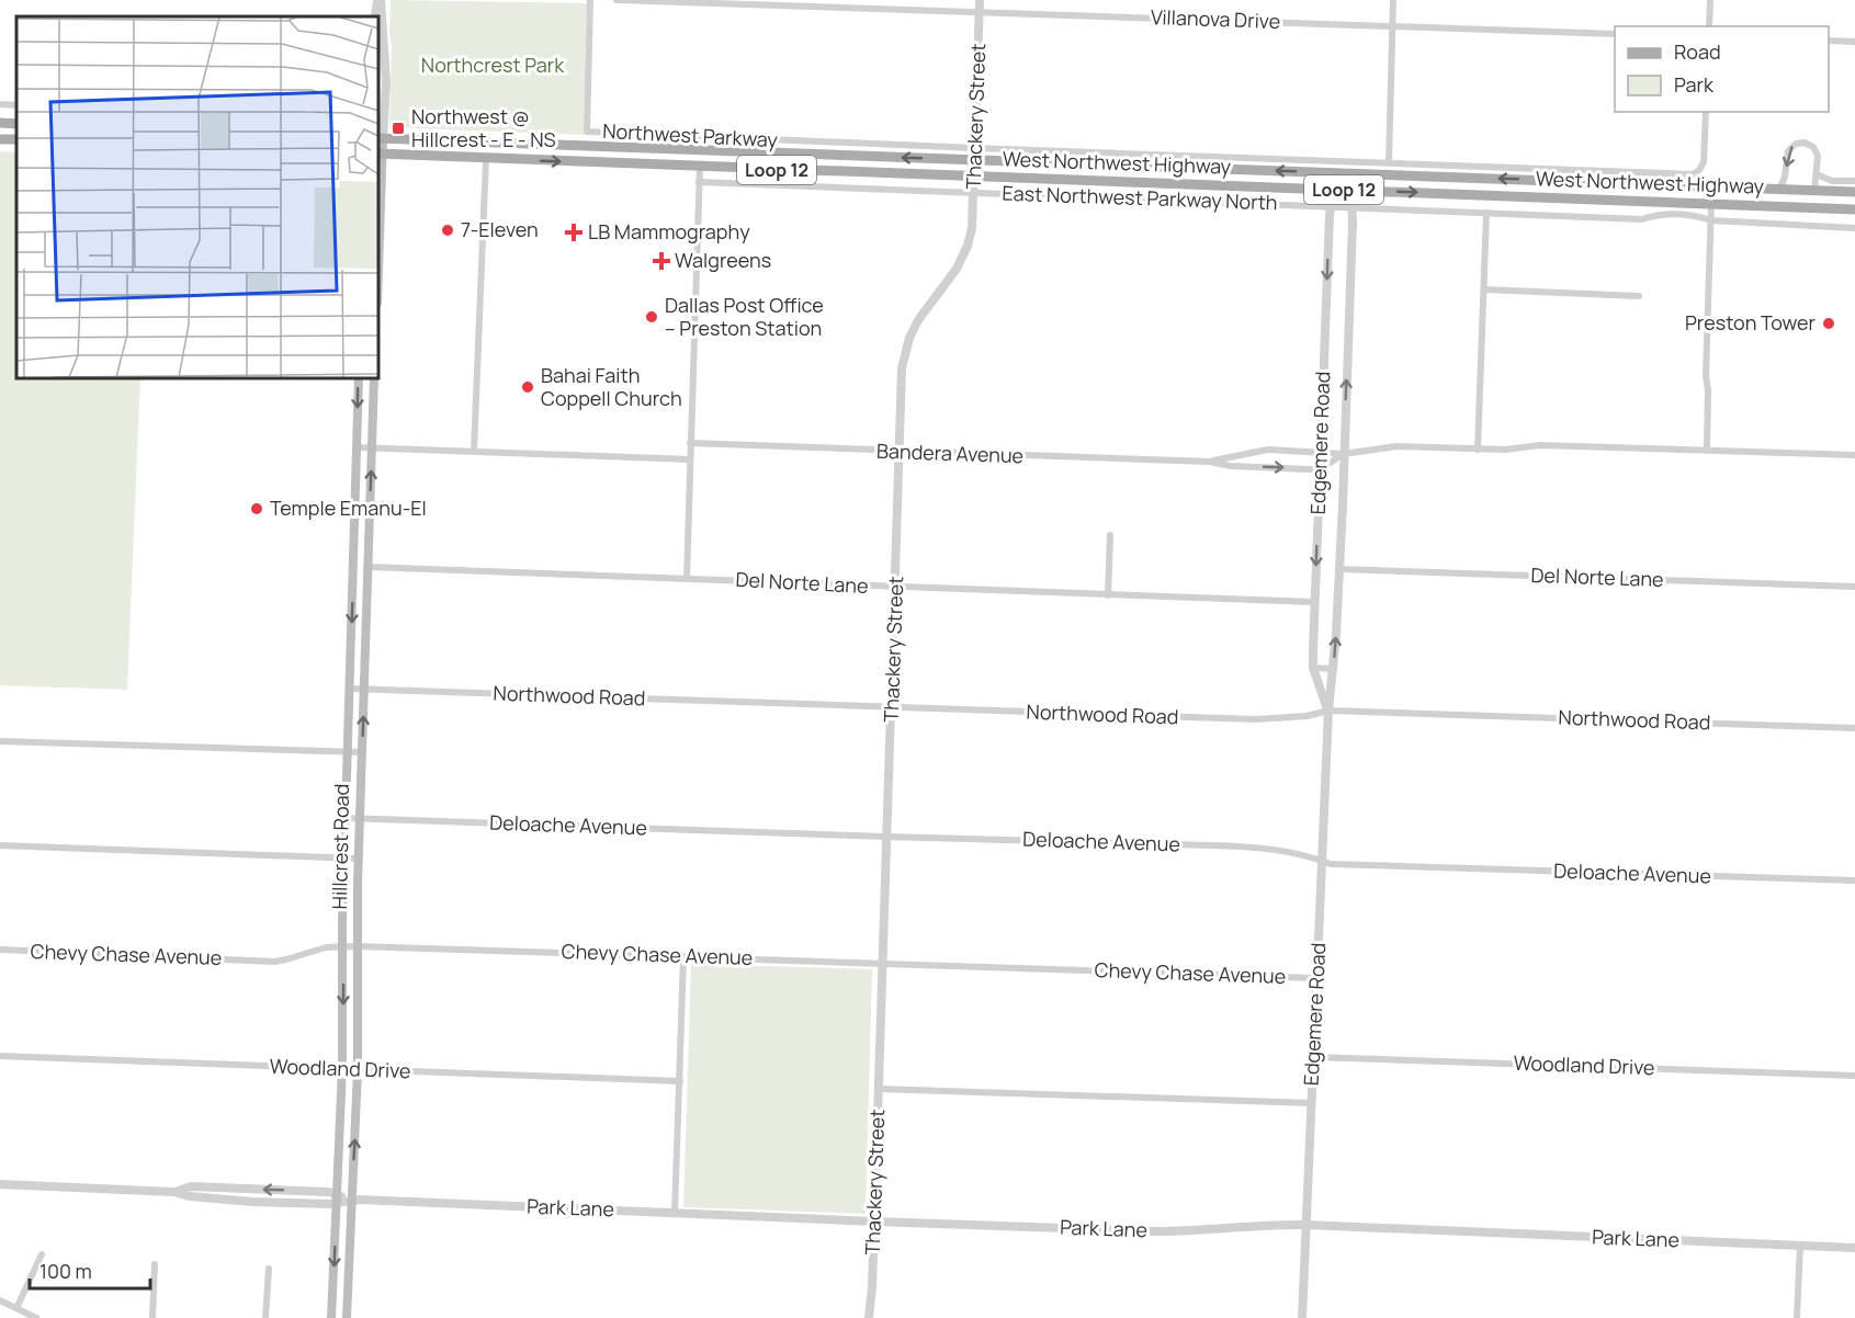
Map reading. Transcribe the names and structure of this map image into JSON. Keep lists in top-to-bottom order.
{
  "streets": {
    "main road": ["West Northwest Highway", "Loop 12", "Hillcrest Road"],
    "street": [
      "Villanova Drive",
      "Thackery Street",
      "Northwest Parkway",
      "East Northwest Parkway North",
      "Edgemere Road",
      "Bandera Avenue",
      "Del Norte Lane",
      "Northwood Road",
      "Deloache Avenue",
      "Chevy Chase Avenue",
      "Woodland Drive",
      "Park Lane"
    ]
  },
  "crossings": [
    ["Villanova Drive", "Thackery Street"],
    ["Thackery Street", "Northwest Parkway"],
    ["Thackery Street", "West Northwest Highway"],
    ["Thackery Street", "East Northwest Parkway North"],
    ["Thackery Street", "Bandera Avenue"],
    ["Thackery Street", "Del Norte Lane"],
    ["Thackery Street", "Northwood Road"],
    ["Thackery Street", "Deloache Avenue"],
    ["Thackery Street", "Chevy Chase Avenue"],
    ["Thackery Street", "Park Lane"],
    ["West Northwest Highway", "Edgemere Road"],
    ["East Northwest Parkway North", "Edgemere Road"],
    ["Edgemere Road", "Bandera Avenue"],
    ["Edgemere Road", "Del Norte Lane"],
    ["Edgemere Road", "Northwood Road"],
    ["Edgemere Road", "Deloache Avenue"],
    ["Edgemere Road", "Chevy Chase Avenue"],
    ["Edgemere Road", "Woodland Drive"],
    ["Edgemere Road", "Park Lane"],
    ["Del Norte Lane", "Hillcrest Road"],
    ["Northwood Road", "Hillcrest Road"],
    ["Deloache Avenue", "Hillcrest Road"],
    ["Hillcrest Road", "Chevy Chase Avenue"],
    ["Hillcrest Road", "Woodland Drive"],
    ["Hillcrest Road", "Park Lane"]
  ],
  "parks": ["Northcrest Park"],
  "places": {
    "transit": ["Northwest @ Hillcrest - E - NS"],
    "other": [
      "7-Eleven",
      "Dallas Post Office – Preston Station",
      "Preston Tower",
      "Bahai Faith Coppell Church",
      "Temple Emanu-El"
    ],
    "health": ["LB Mammography", "Walgreens"]
  },
  "legend": ["Road", "Park"],
  "scale_bar": "100 m"
}
